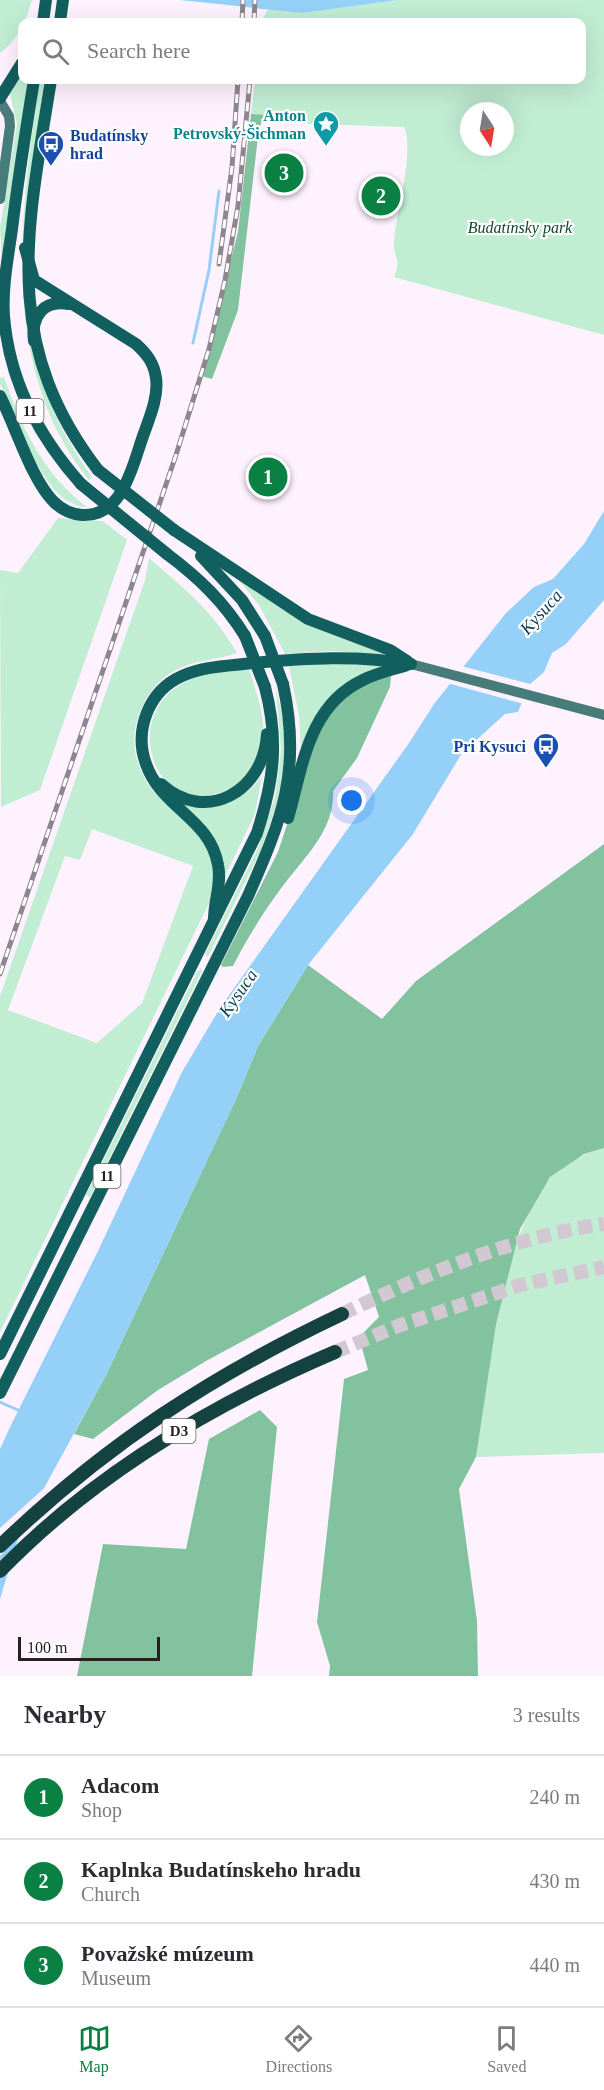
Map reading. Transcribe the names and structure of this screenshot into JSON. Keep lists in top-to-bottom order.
{
  "streets": {
    "highway": ["D3"],
    "main road": ["11"]
  },
  "water": ["Kysuca"],
  "parks": ["Budatínsky park"],
  "places": {
    "place": ["Anton Petrovský-Šichman"],
    "bus stop": ["Budatínsky hrad", "Pri Kysuci"]
  },
  "scale_bar": "100 m",
  "north": "bottom",
  "page": {
    "search": "Search here",
    "pins": ["3", "2", "1"],
    "scale": "100 m",
    "heading": ["Nearby", "3 results"],
    "list": [
      {
        "mark": "1",
        "name": "Adacom",
        "note": "Shop",
        "value": "240 m"
      },
      {
        "mark": "2",
        "name": "Kaplnka Budatínskeho hradu",
        "note": "Church",
        "value": "430 m"
      },
      {
        "mark": "3",
        "name": "Považské múzeum",
        "note": "Museum",
        "value": "440 m"
      }
    ],
    "nav": ["Map", "Directions", "Saved"]
  }
}
